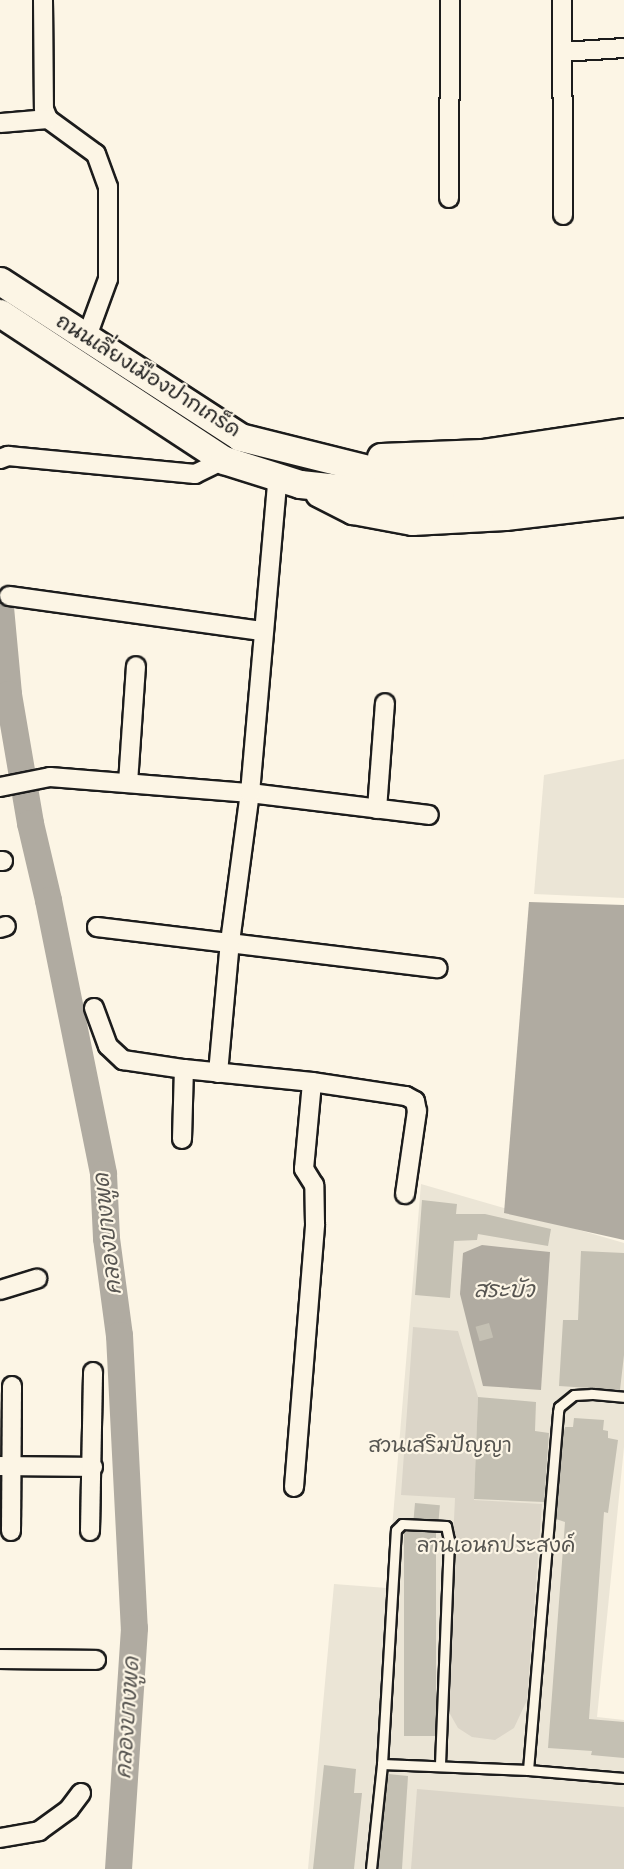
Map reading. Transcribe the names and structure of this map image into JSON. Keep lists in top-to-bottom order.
{
  "streets": {
    "main road": ["ถนนเลี่ยงเมืองปากเกร็ด"]
  },
  "water": ["คลองบางพูด", "สระบัว"],
  "parks": ["สวนเสริมปัญญา", "ลานเอนกประสงค์"]
}
